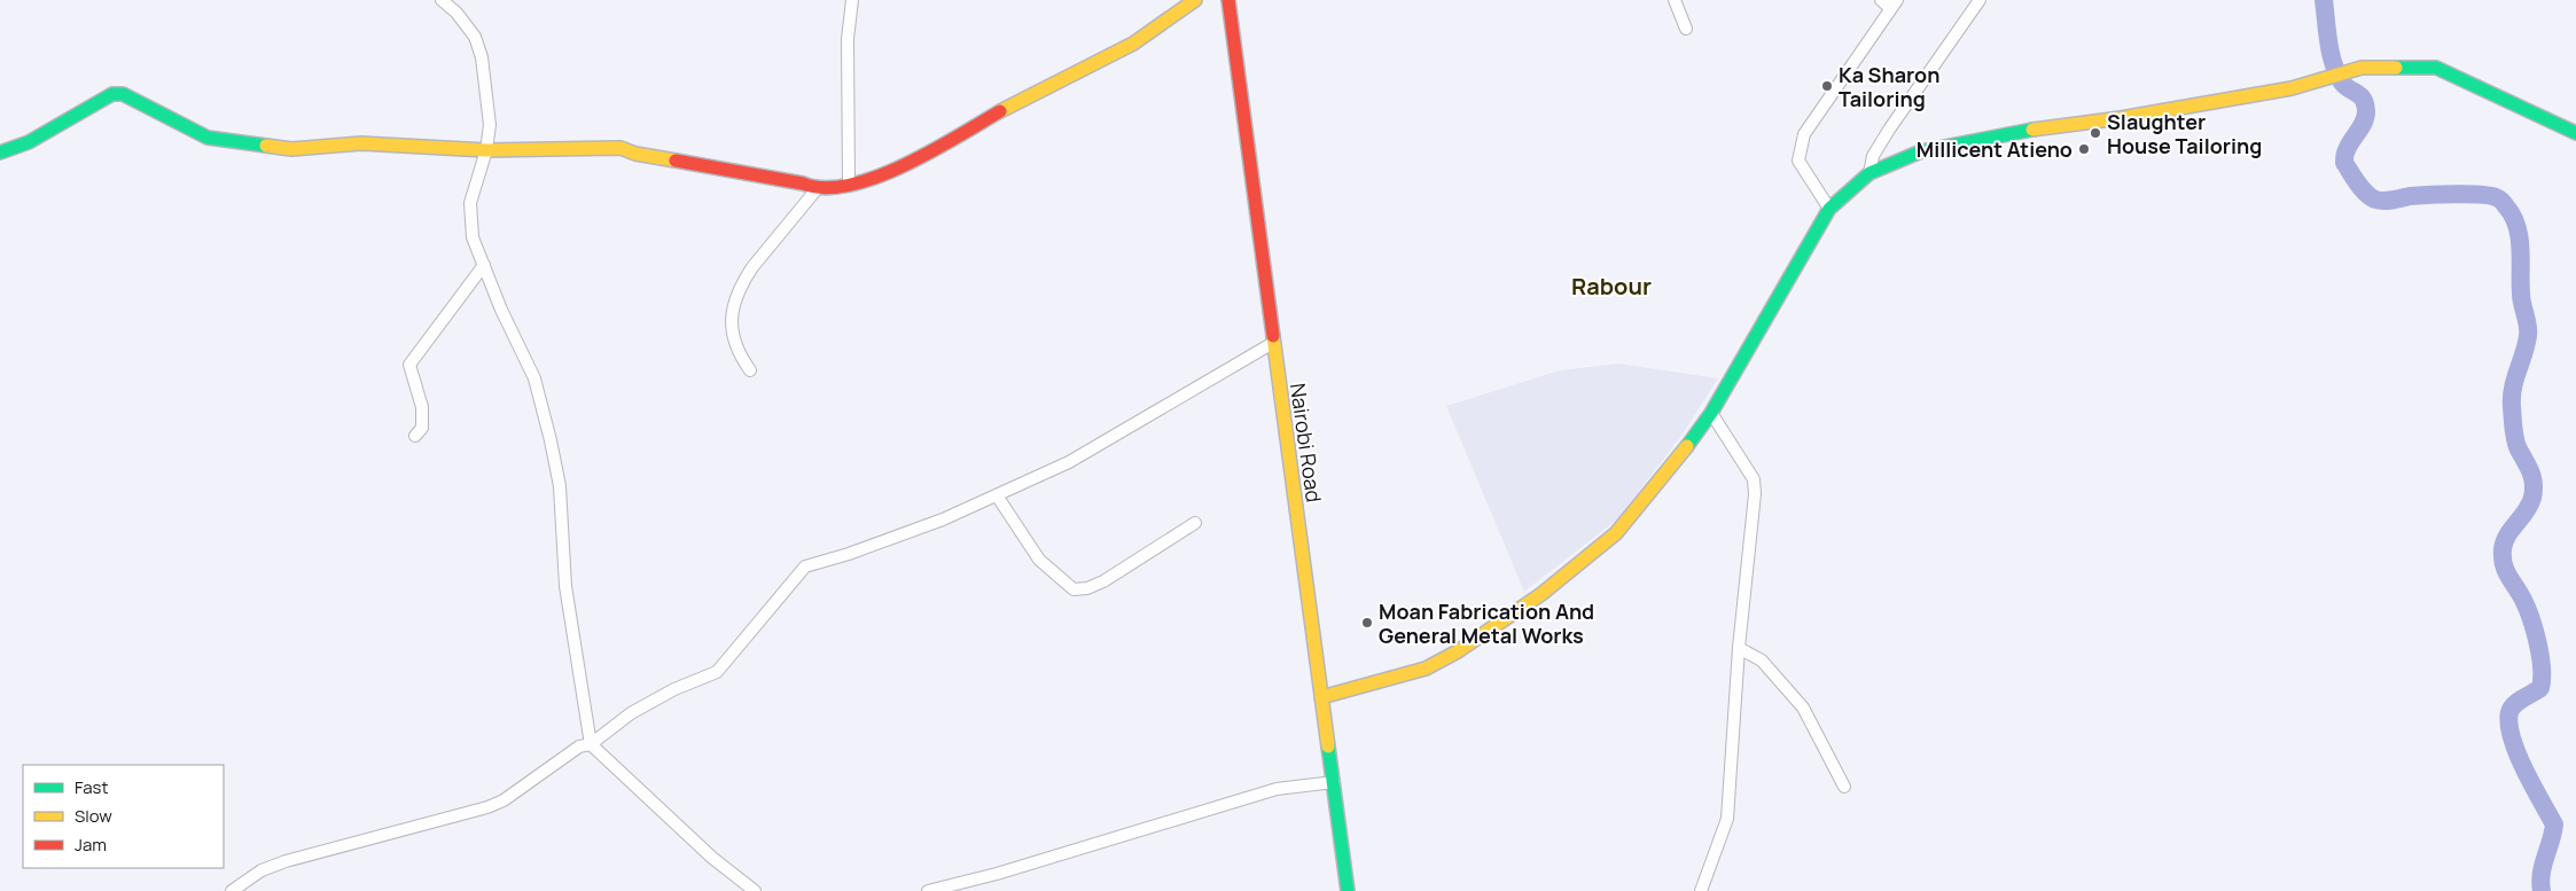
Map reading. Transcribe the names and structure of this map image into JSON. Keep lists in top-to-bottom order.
{
  "streets": {
    "main road": ["Nairobi Road"]
  },
  "districts": ["Rabour"],
  "places": [
    "Ka Sharon Tailoring",
    "Slaughter House Tailoring",
    "Millicent Atieno",
    "Moan Fabrication And General Metal Works"
  ],
  "legend": ["Fast", "Slow", "Jam"]
}
